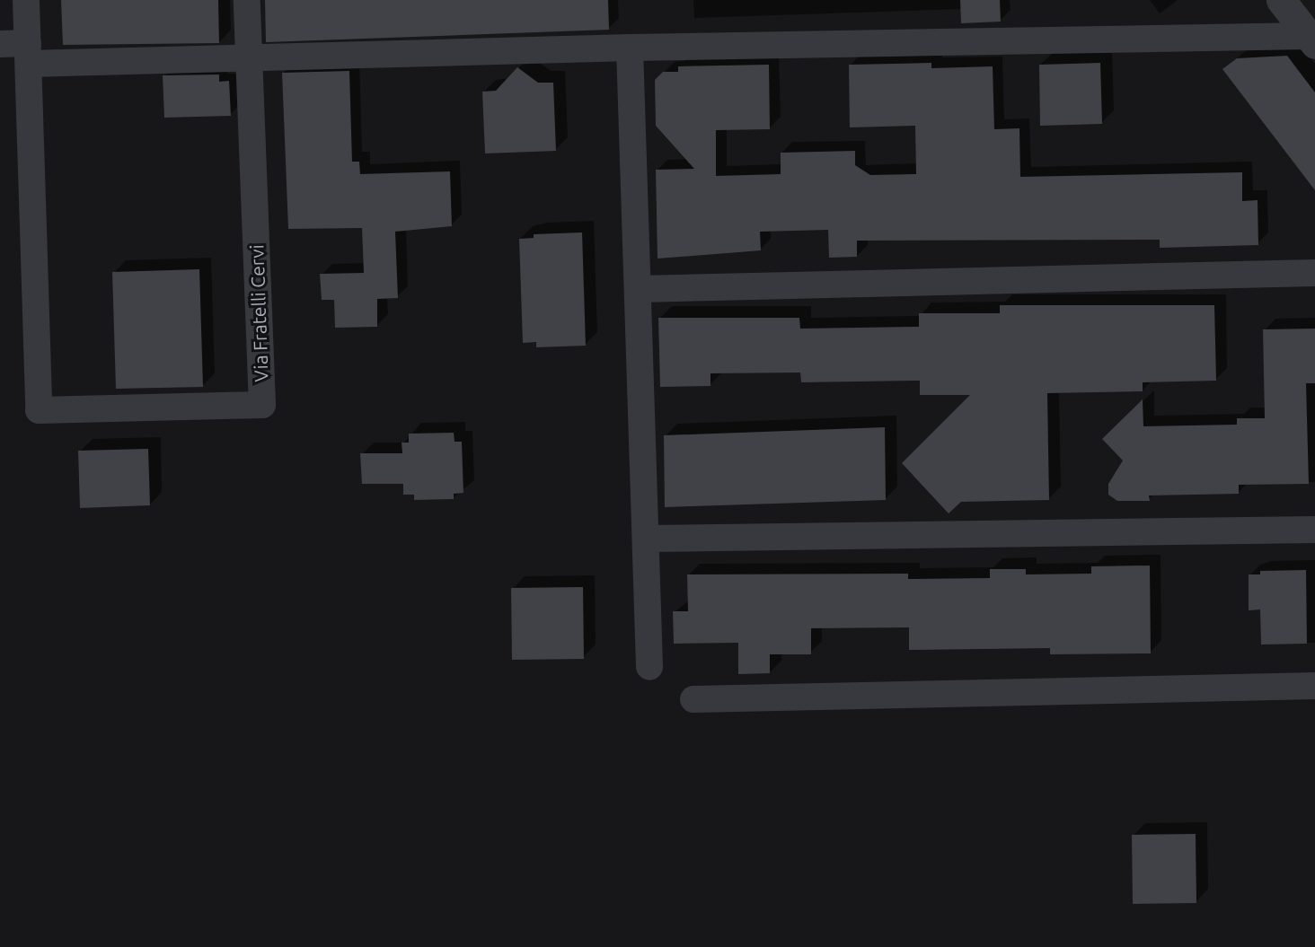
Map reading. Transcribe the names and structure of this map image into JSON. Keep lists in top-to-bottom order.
{
  "streets": {
    "street": ["Via Fratelli Cervi"]
  }
}
